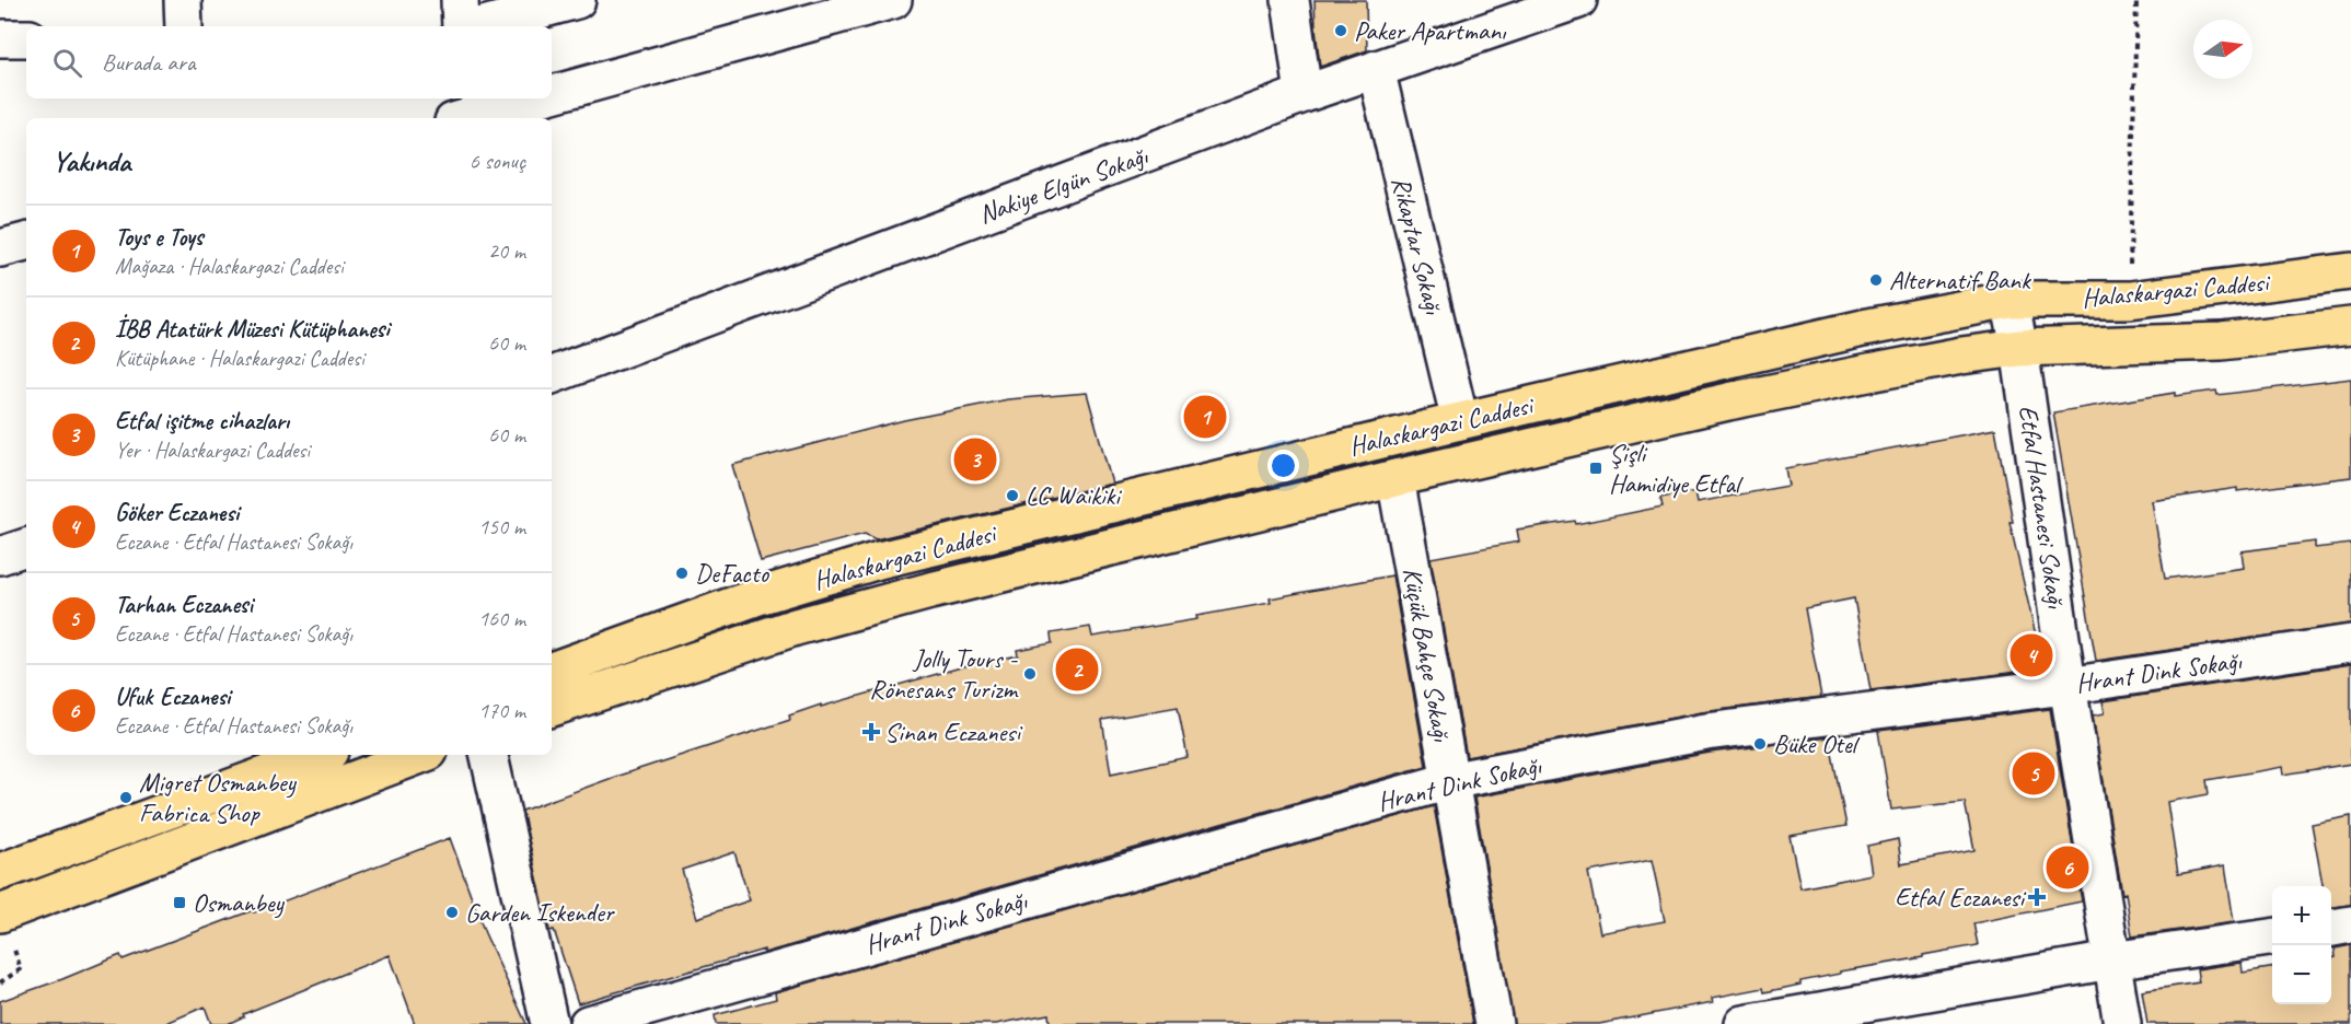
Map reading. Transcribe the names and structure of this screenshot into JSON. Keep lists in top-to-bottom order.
{
  "streets": {
    "main road": ["Halaskargazi Caddesi"],
    "street": [
      "Nakiye Elgün Sokağı",
      "Rikaptar Sokağı",
      "Etfal Hastanesi Sokağı",
      "Küçük Bahçe Sokağı",
      "Hrant Dink Sokağı"
    ]
  },
  "crossings": [
    ["Nakiye Elgün Sokağı", "Rikaptar Sokağı"],
    ["Rikaptar Sokağı", "Halaskargazi Caddesi"],
    ["Halaskargazi Caddesi", "Etfal Hastanesi Sokağı"],
    ["Halaskargazi Caddesi", "Küçük Bahçe Sokağı"],
    ["Etfal Hastanesi Sokağı", "Hrant Dink Sokağı"],
    ["Küçük Bahçe Sokağı", "Hrant Dink Sokağı"]
  ],
  "places": {
    "other": [
      "Paker Apartmanı",
      "Alternatif Bank",
      "LC Waikiki",
      "DeFacto",
      "Jolly Tours - Rönesans Turizm",
      "Büke Otel",
      "Migret Osmanbey Fabrica Shop",
      "Garden Iskender"
    ],
    "transit": ["Şişli Hamidiye Etfal", "Osmanbey"],
    "health": ["Sinan Eczanesi", "Etfal Eczanesi"]
  },
  "north": "right",
  "page": {
    "search": "Burada ara",
    "heading": ["Yakında", "6 sonuç"],
    "list": [
      {
        "mark": "1",
        "name": "Toys e Toys",
        "note": "Mağaza · Halaskargazi Caddesi",
        "value": "20 m"
      },
      {
        "mark": "2",
        "name": "İBB Atatürk Müzesi Kütüphanesi",
        "note": "Kütüphane · Halaskargazi Caddesi",
        "value": "60 m"
      },
      {
        "mark": "3",
        "name": "Etfal işitme cihazları",
        "note": "Yer · Halaskargazi Caddesi",
        "value": "60 m"
      },
      {
        "mark": "4",
        "name": "Göker Eczanesi",
        "note": "Eczane · Etfal Hastanesi Sokağı",
        "value": "150 m"
      },
      {
        "mark": "5",
        "name": "Tarhan Eczanesi",
        "note": "Eczane · Etfal Hastanesi Sokağı",
        "value": "160 m"
      },
      {
        "mark": "6",
        "name": "Ufuk Eczanesi",
        "note": "Eczane · Etfal Hastanesi Sokağı",
        "value": "170 m"
      }
    ],
    "pins": [
      "1",
      "3",
      "4",
      "2",
      "5",
      "6"
    ],
    "map_buttons": ["+", "−"]
  }
}
